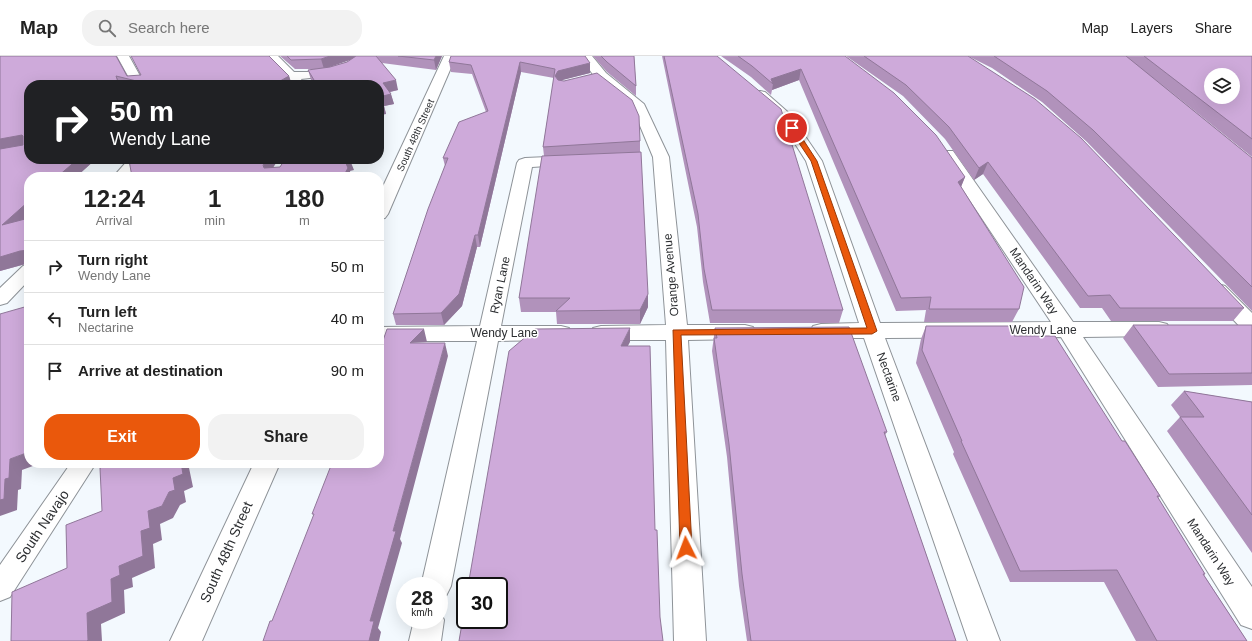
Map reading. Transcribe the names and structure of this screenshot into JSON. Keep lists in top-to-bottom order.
{
  "streets": {
    "street": [
      "South 48th Street",
      "Orange Avenue",
      "Mandarin Way",
      "Ryan Lane",
      "Wendy Lane",
      "Nectarine"
    ],
    "lane": ["South Navajo"]
  },
  "crossings": [
    ["Orange Avenue", "Wendy Lane"],
    ["Mandarin Way", "Wendy Lane"],
    ["Ryan Lane", "Wendy Lane"],
    ["Wendy Lane", "Nectarine"]
  ],
  "page": {
    "header": "Map",
    "search": "Search here",
    "nav": ["Map", "Layers", "Share"],
    "turn": ["50 m", "Wendy Lane"],
    "eta": [
      "12:24",
      "Arrival",
      "1",
      "min",
      "180",
      "m"
    ],
    "list": [
      {
        "name": "Turn right",
        "note": "Wendy Lane",
        "value": "50 m"
      },
      {
        "name": "Turn left",
        "note": "Nectarine",
        "value": "40 m"
      },
      {
        "name": "Arrive at destination",
        "value": "90 m"
      }
    ],
    "buttons": ["Exit", "Share"],
    "speed": "28 km/h",
    "limit": "30"
  }
}
